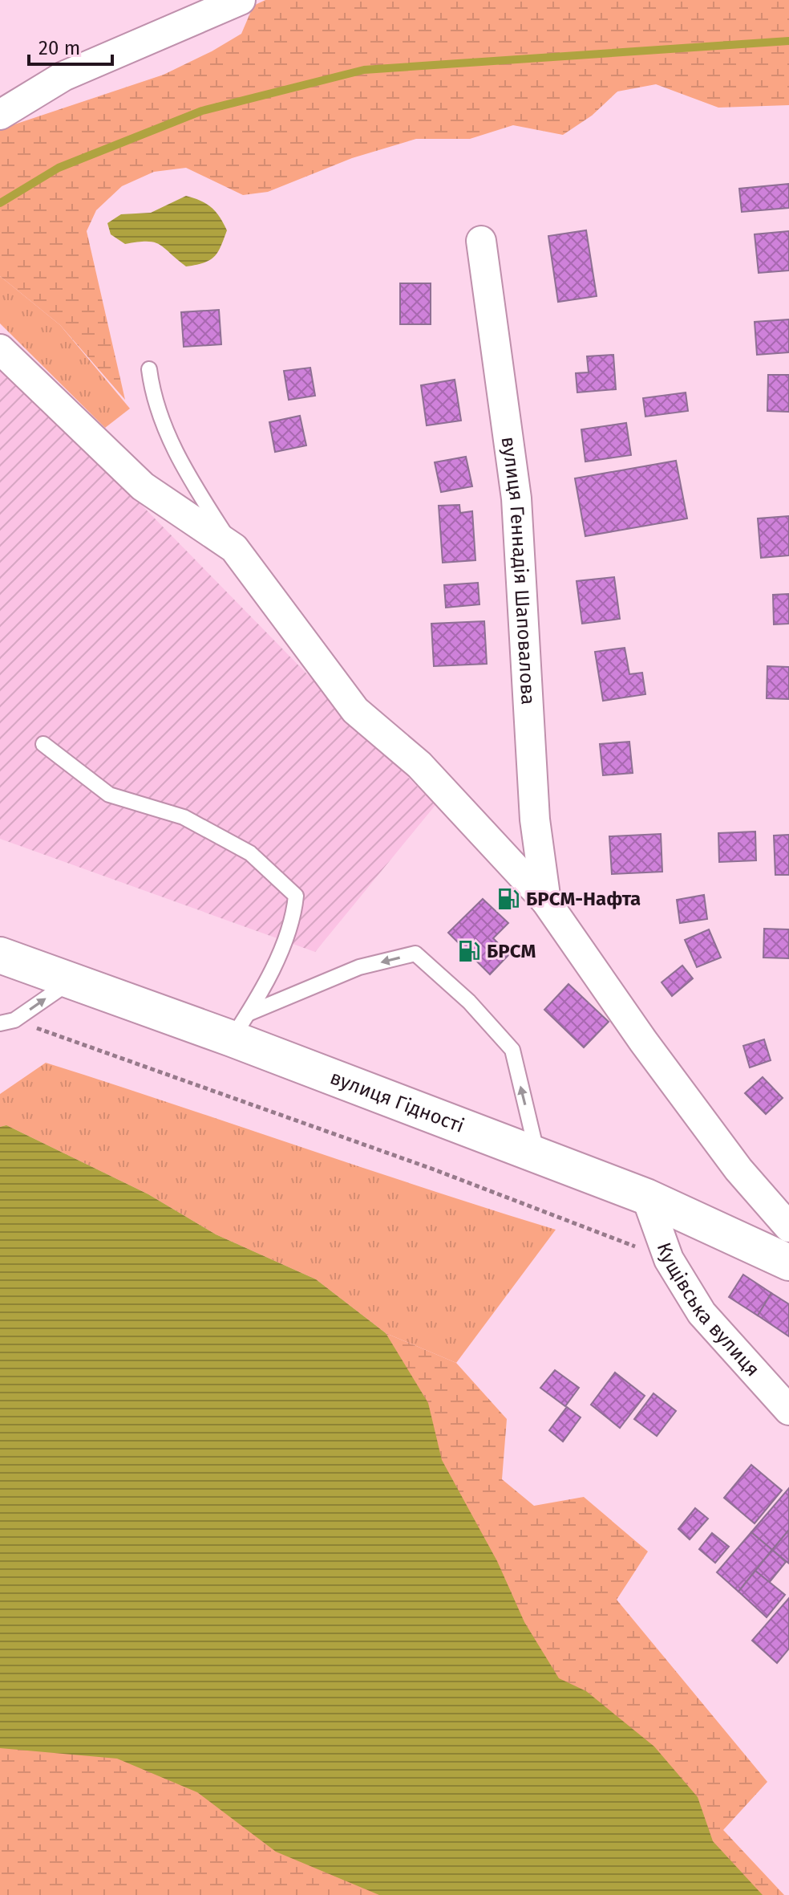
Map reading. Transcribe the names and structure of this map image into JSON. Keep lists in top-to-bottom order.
{
  "streets": {
    "main road": ["вулиця Гідності"],
    "street": ["вулиця Геннадія Шаповалова", "Кущівська вулиця"]
  },
  "crossings": [
    ["вулиця Гідності", "Кущівська вулиця"]
  ],
  "places": {
    "fuel station": ["БРСМ-Нафта", "БРСМ"]
  },
  "scale_bar": "20 m"
}
